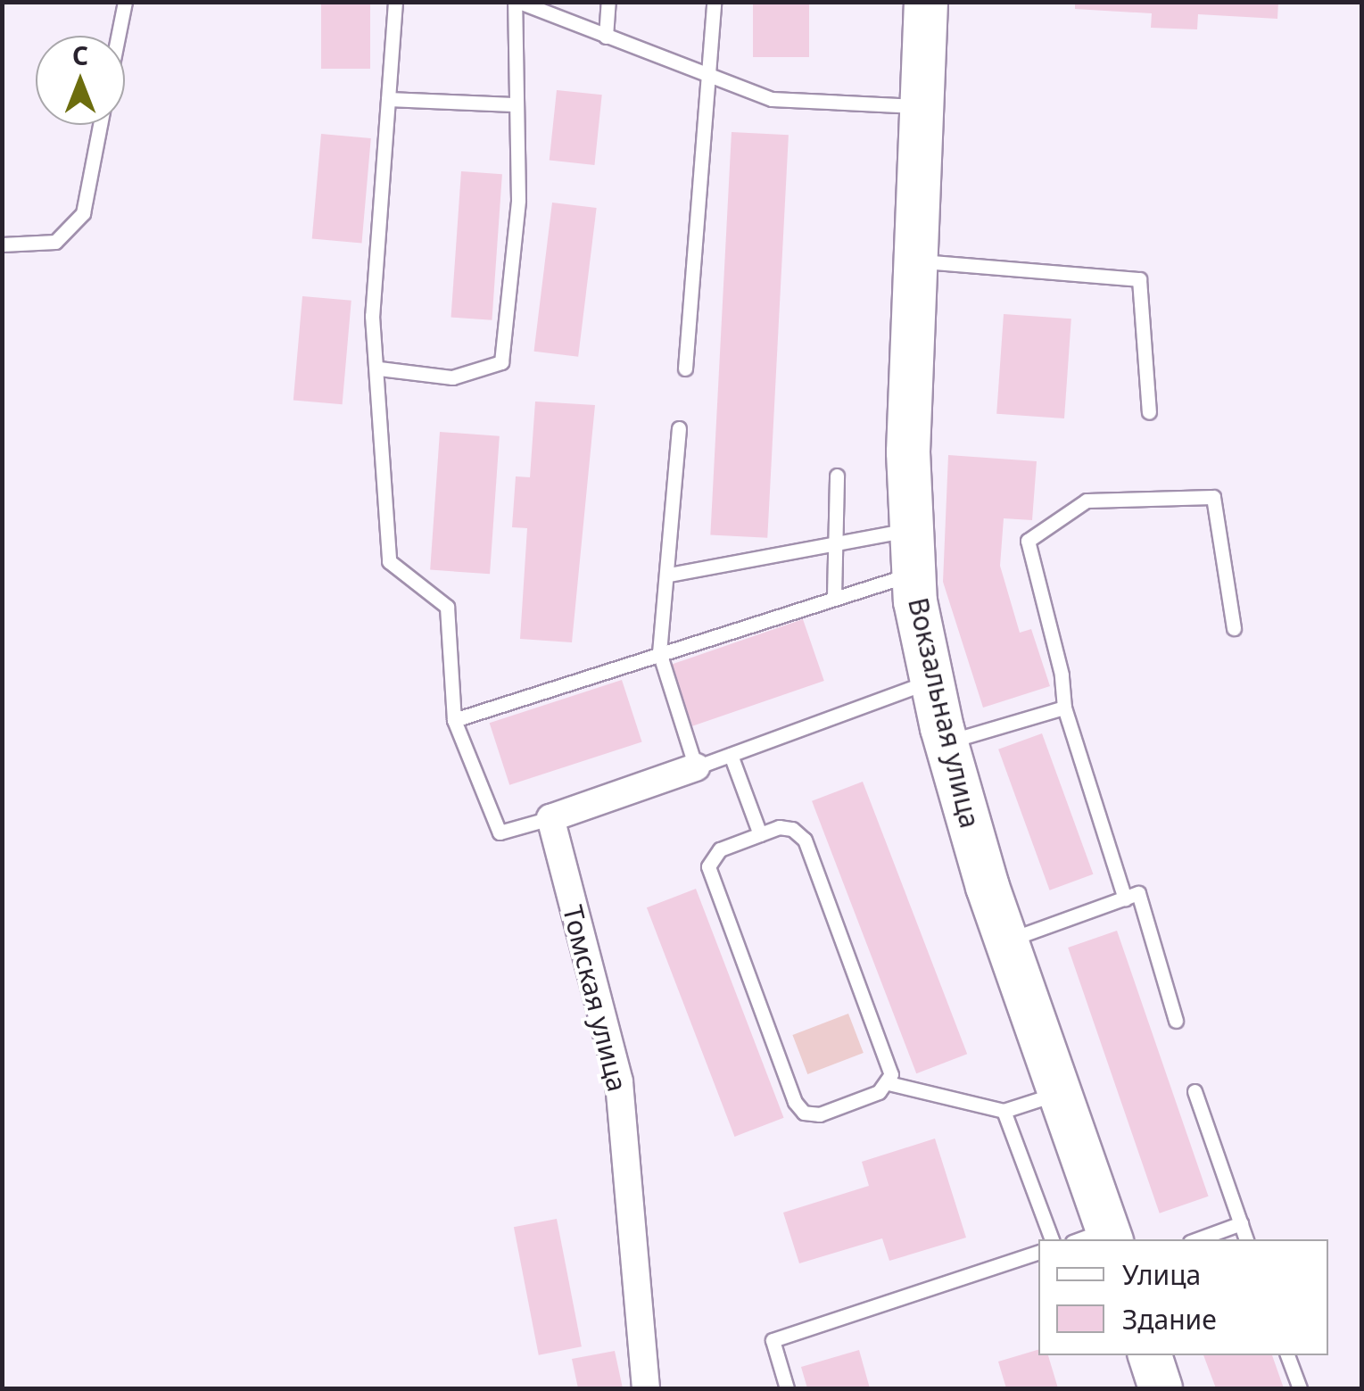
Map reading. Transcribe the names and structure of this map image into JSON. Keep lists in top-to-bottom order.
{
  "streets": {
    "main road": ["Вокзальная улица"],
    "street": ["Томская улица"]
  },
  "legend": ["Улица", "Здание"],
  "north": "top"
}
